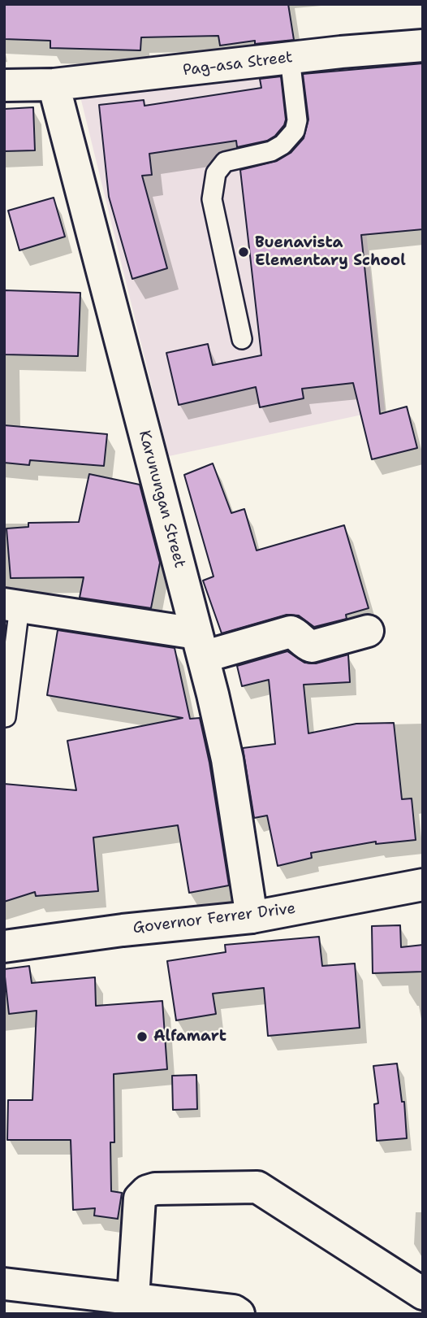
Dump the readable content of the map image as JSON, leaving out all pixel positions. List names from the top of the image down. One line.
{"streets":{"street":["Pag-asa Street","Karunungan Street","Governor Ferrer Drive"]},"crossings":[["Pag-asa Street","Karunungan Street"],["Karunungan Street","Governor Ferrer Drive"]],"places":["Buenavista Elementary School","Alfamart"]}
